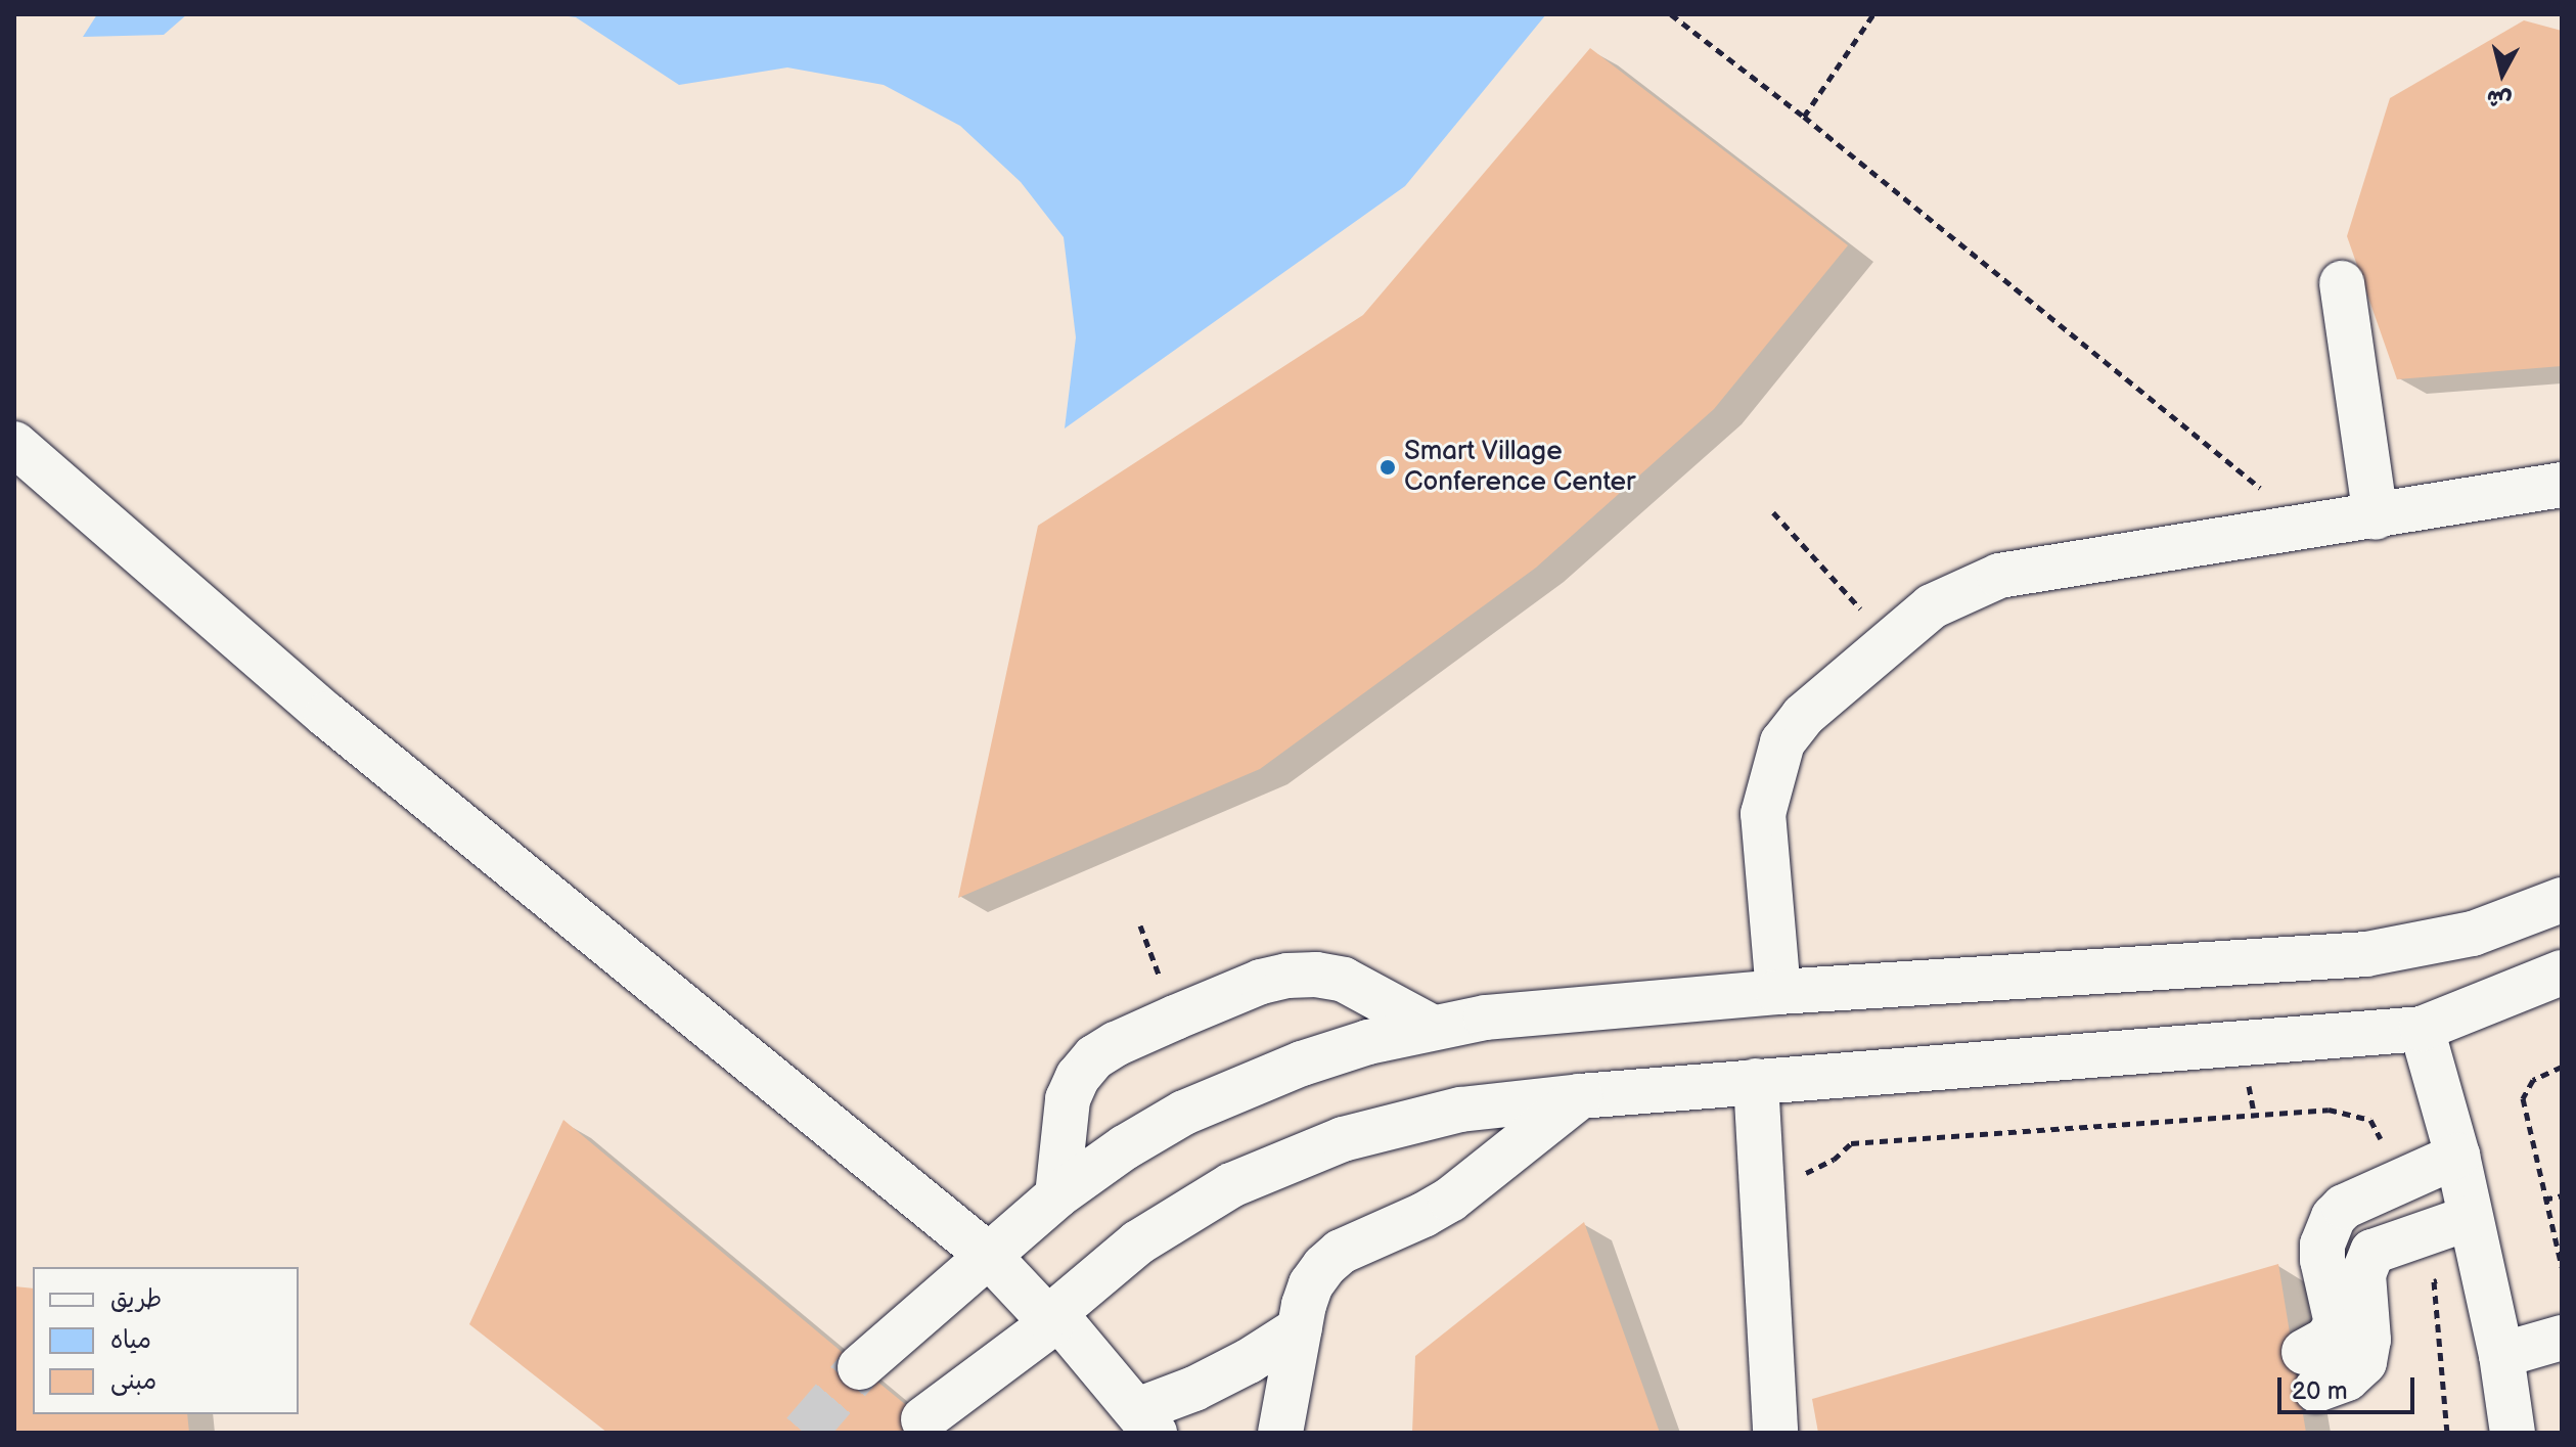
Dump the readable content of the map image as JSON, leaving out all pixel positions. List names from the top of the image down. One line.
{"places":["Smart Village Conference Center"],"legend":["طريق","مياه","مبنى"],"scale_bar":"20 m","north":"bottom"}
